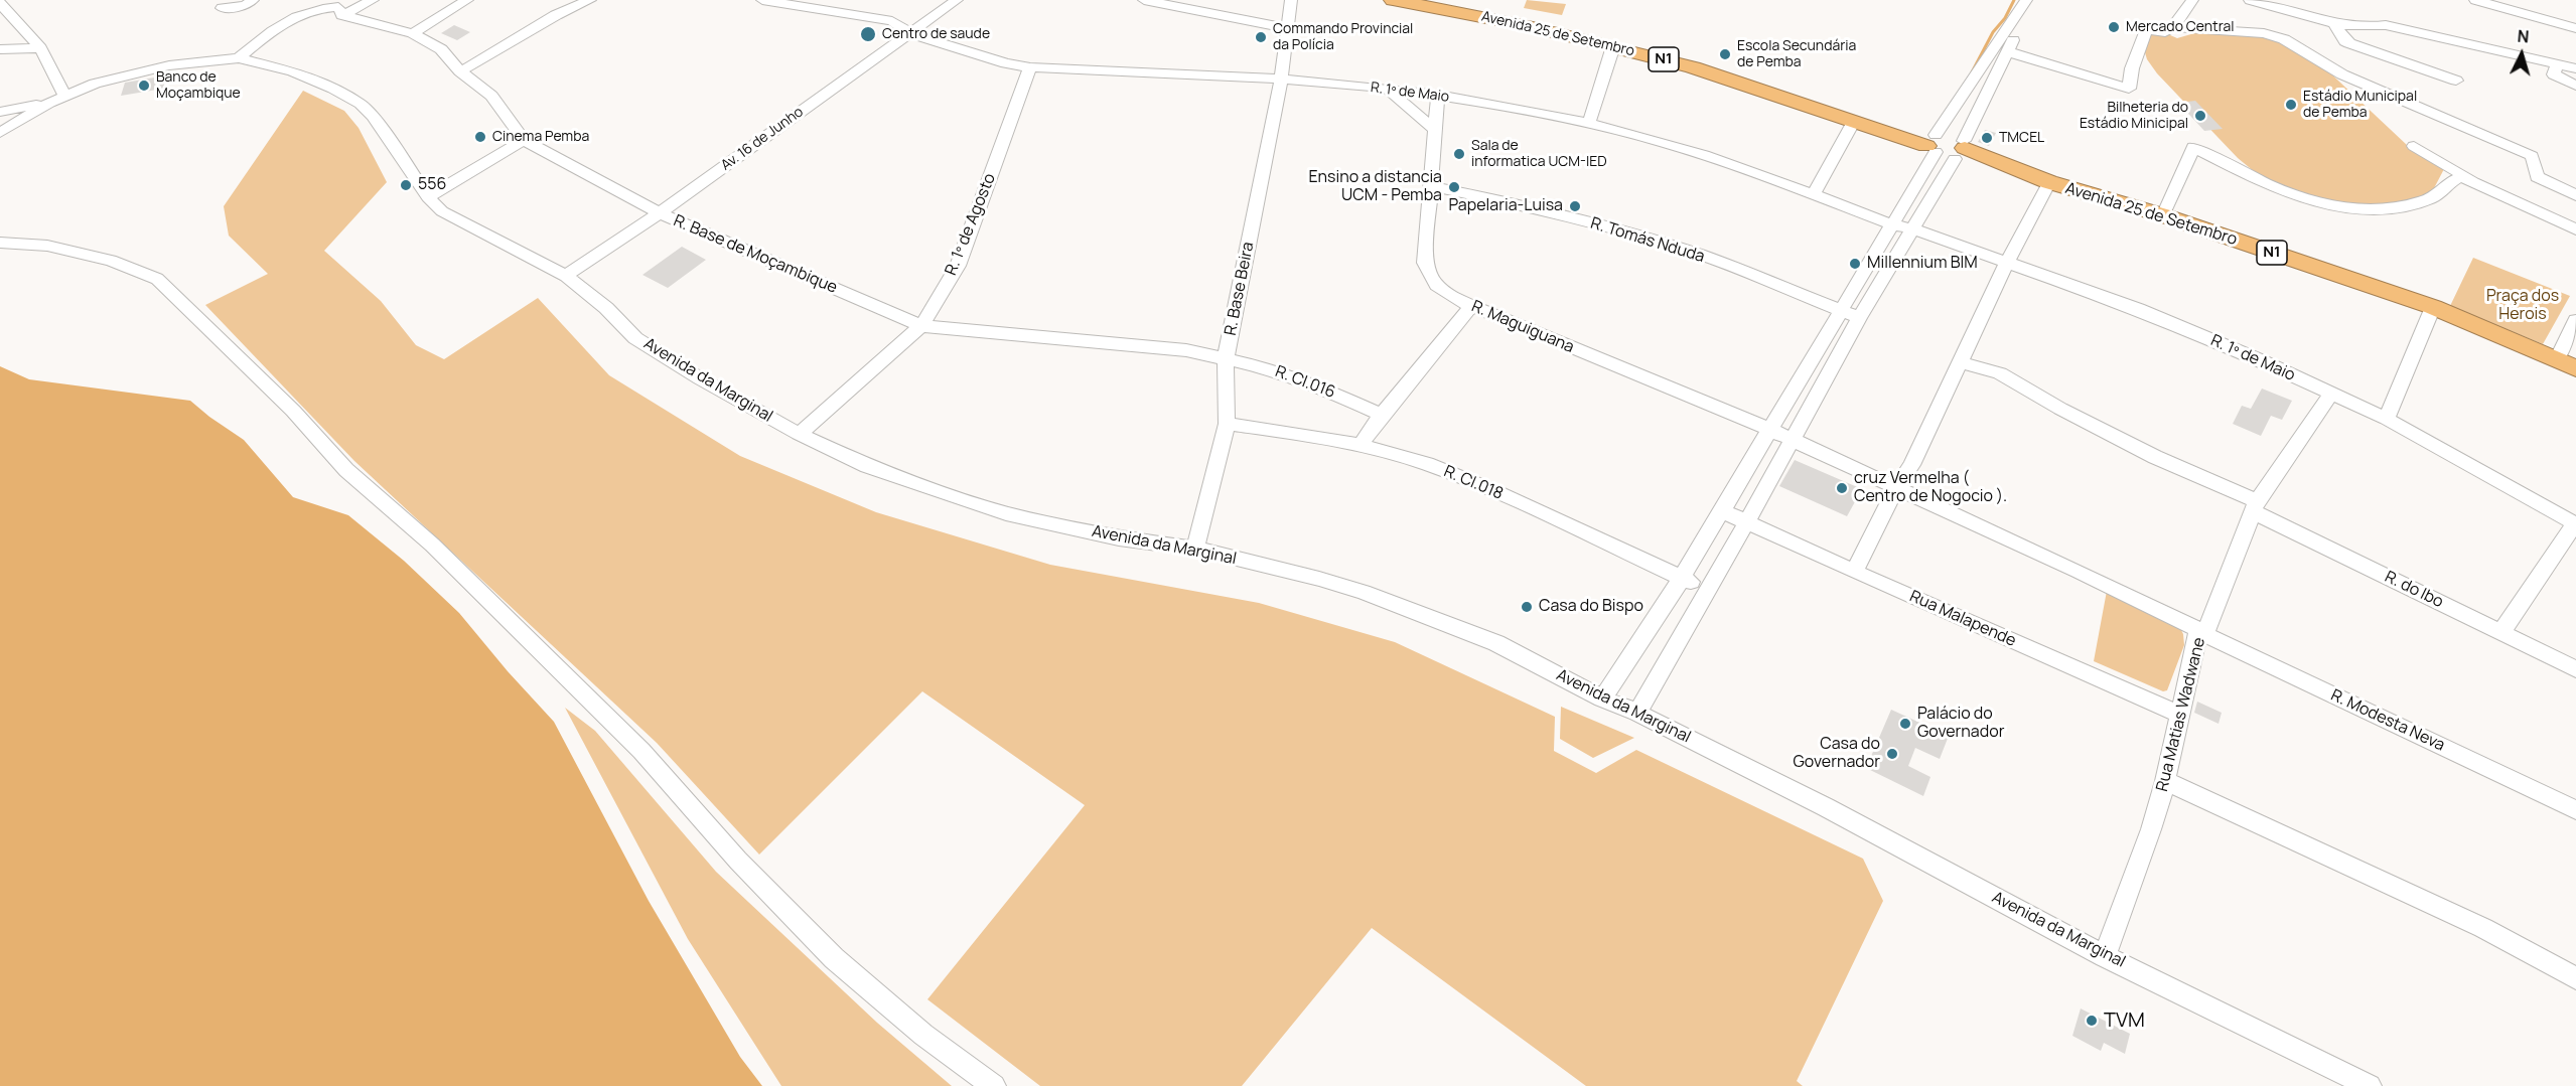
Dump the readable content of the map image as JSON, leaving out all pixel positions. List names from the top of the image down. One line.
{"streets":{"highway":["Avenida 25 de Setembro","N1"],"street":["R. 1º de Maio","Av. 16 de Junho","R. 1º de Agosto","R. Tomás Nduda","R. Base de Moçambique","R. Base Beira","R. Maguiguana","Avenida da Marginal","R. CI.016","R. CI.018","R. do Ibo","Rua Malapende","Rua Matias Wadwane","R. Modesta Neva"]},"crossings":[["R. 1º de Maio","Av. 16 de Junho"],["R. 1º de Maio","R. 1º de Agosto"],["R. 1º de Maio","R. Base Beira"],["R. 1º de Maio","R. Maguiguana"],["R. 1º de Maio","Rua Matias Wadwane"],["Av. 16 de Junho","R. Base de Moçambique"],["Av. 16 de Junho","Avenida da Marginal"],["R. 1º de Agosto","R. Base de Moçambique"],["R. 1º de Agosto","Avenida da Marginal"],["R. Tomás Nduda","R. Maguiguana"],["R. Base de Moçambique","R. Base Beira"],["R. Base de Moçambique","R. CI.016"],["R. Base Beira","Avenida da Marginal"],["R. Base Beira","R. CI.016"],["R. Base Beira","R. CI.018"],["R. Maguiguana","R. Modesta Neva"],["Avenida da Marginal","Rua Matias Wadwane"],["R. do Ibo","Rua Matias Wadwane"],["Rua Malapende","Rua Matias Wadwane"],["Rua Matias Wadwane","R. Modesta Neva"]],"parks":["Praça dos Herois"],"places":["Mercado Central","Centro de saude","Commando Provincial da Polícia","Escola Secundária de Pemba","Banco de Moçambique","Estádio Municipal de Pemba","Bilheteria do Estádio Minicipal","Cinema Pemba","TMCEL","Sala de informatica UCM-IED","556","Ensino a distancia UCM - Pemba","Papelaria-Luisa","Millennium BIM","cruz Vermelha ( Centro de Nogocio ).","Casa do Bispo","Palácio do Governador","Casa do Governador","TVM"],"north":"top"}
